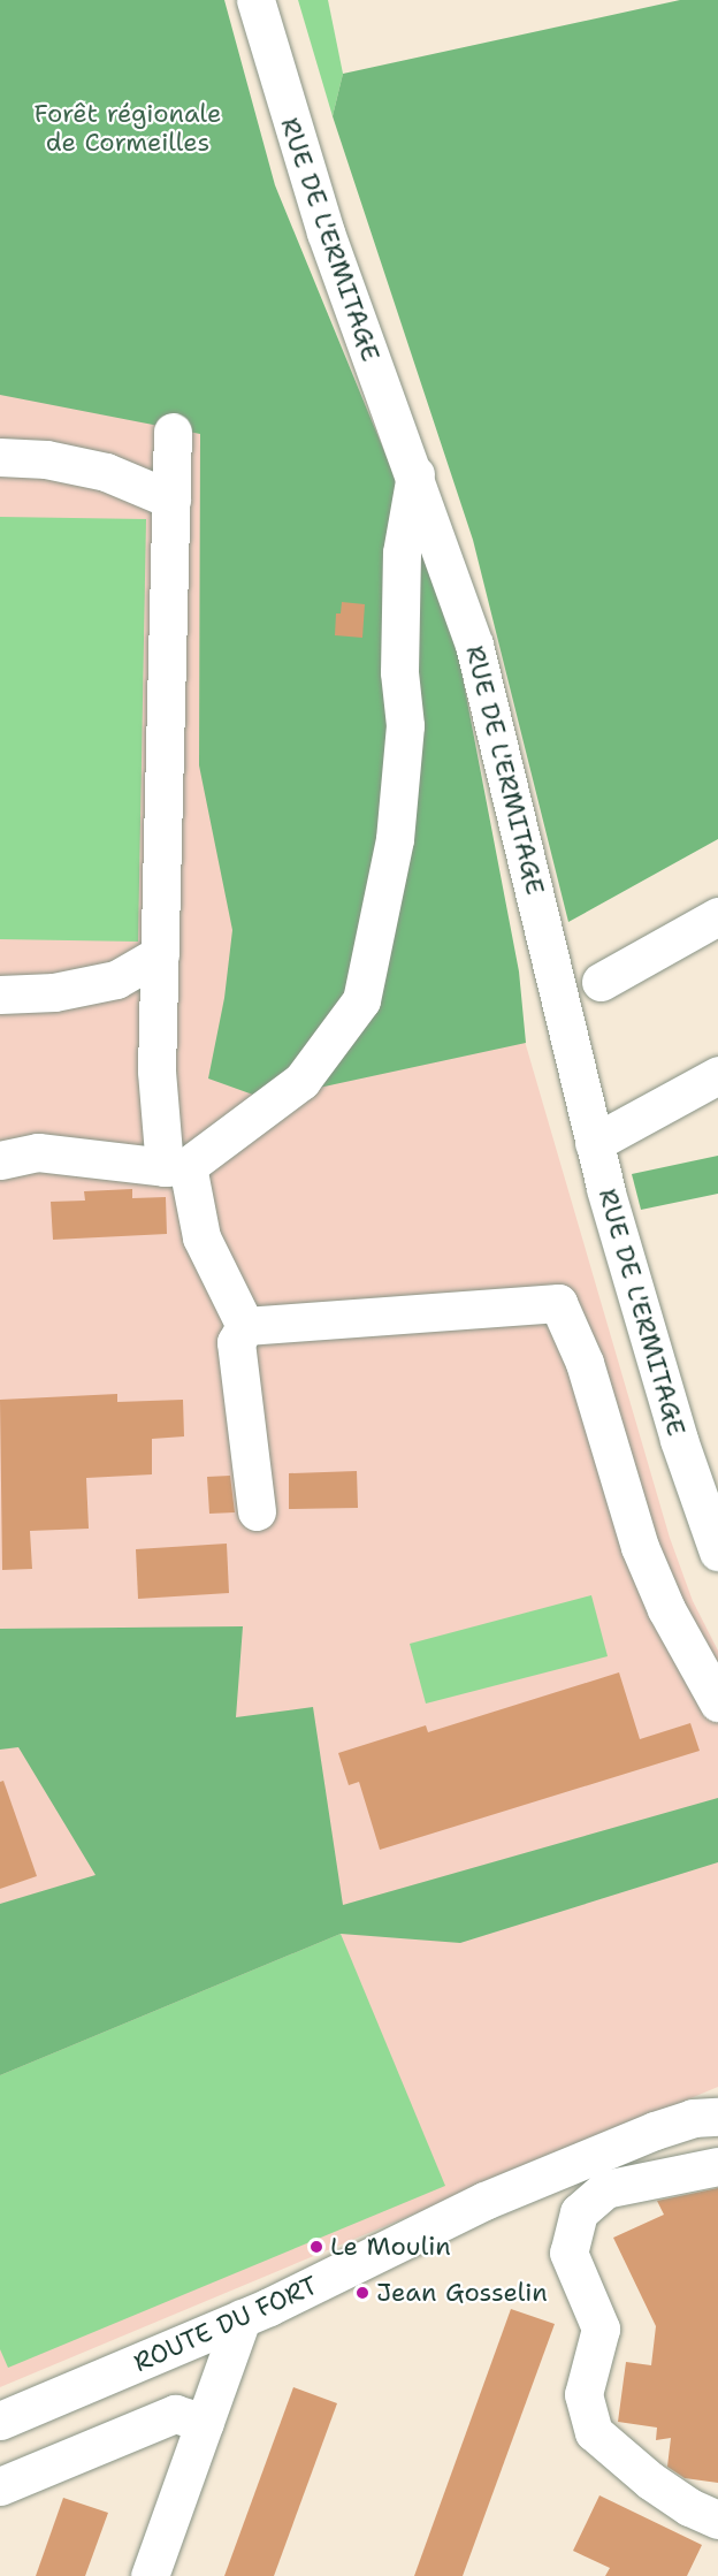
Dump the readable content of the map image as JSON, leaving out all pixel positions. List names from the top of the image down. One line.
{"streets":{"street":["RUE DE L'ERMITAGE","ROUTE DU FORT"]},"parks":["Forêt régionale de Cormeilles"],"places":["Le Moulin","Jean Gosselin"]}
